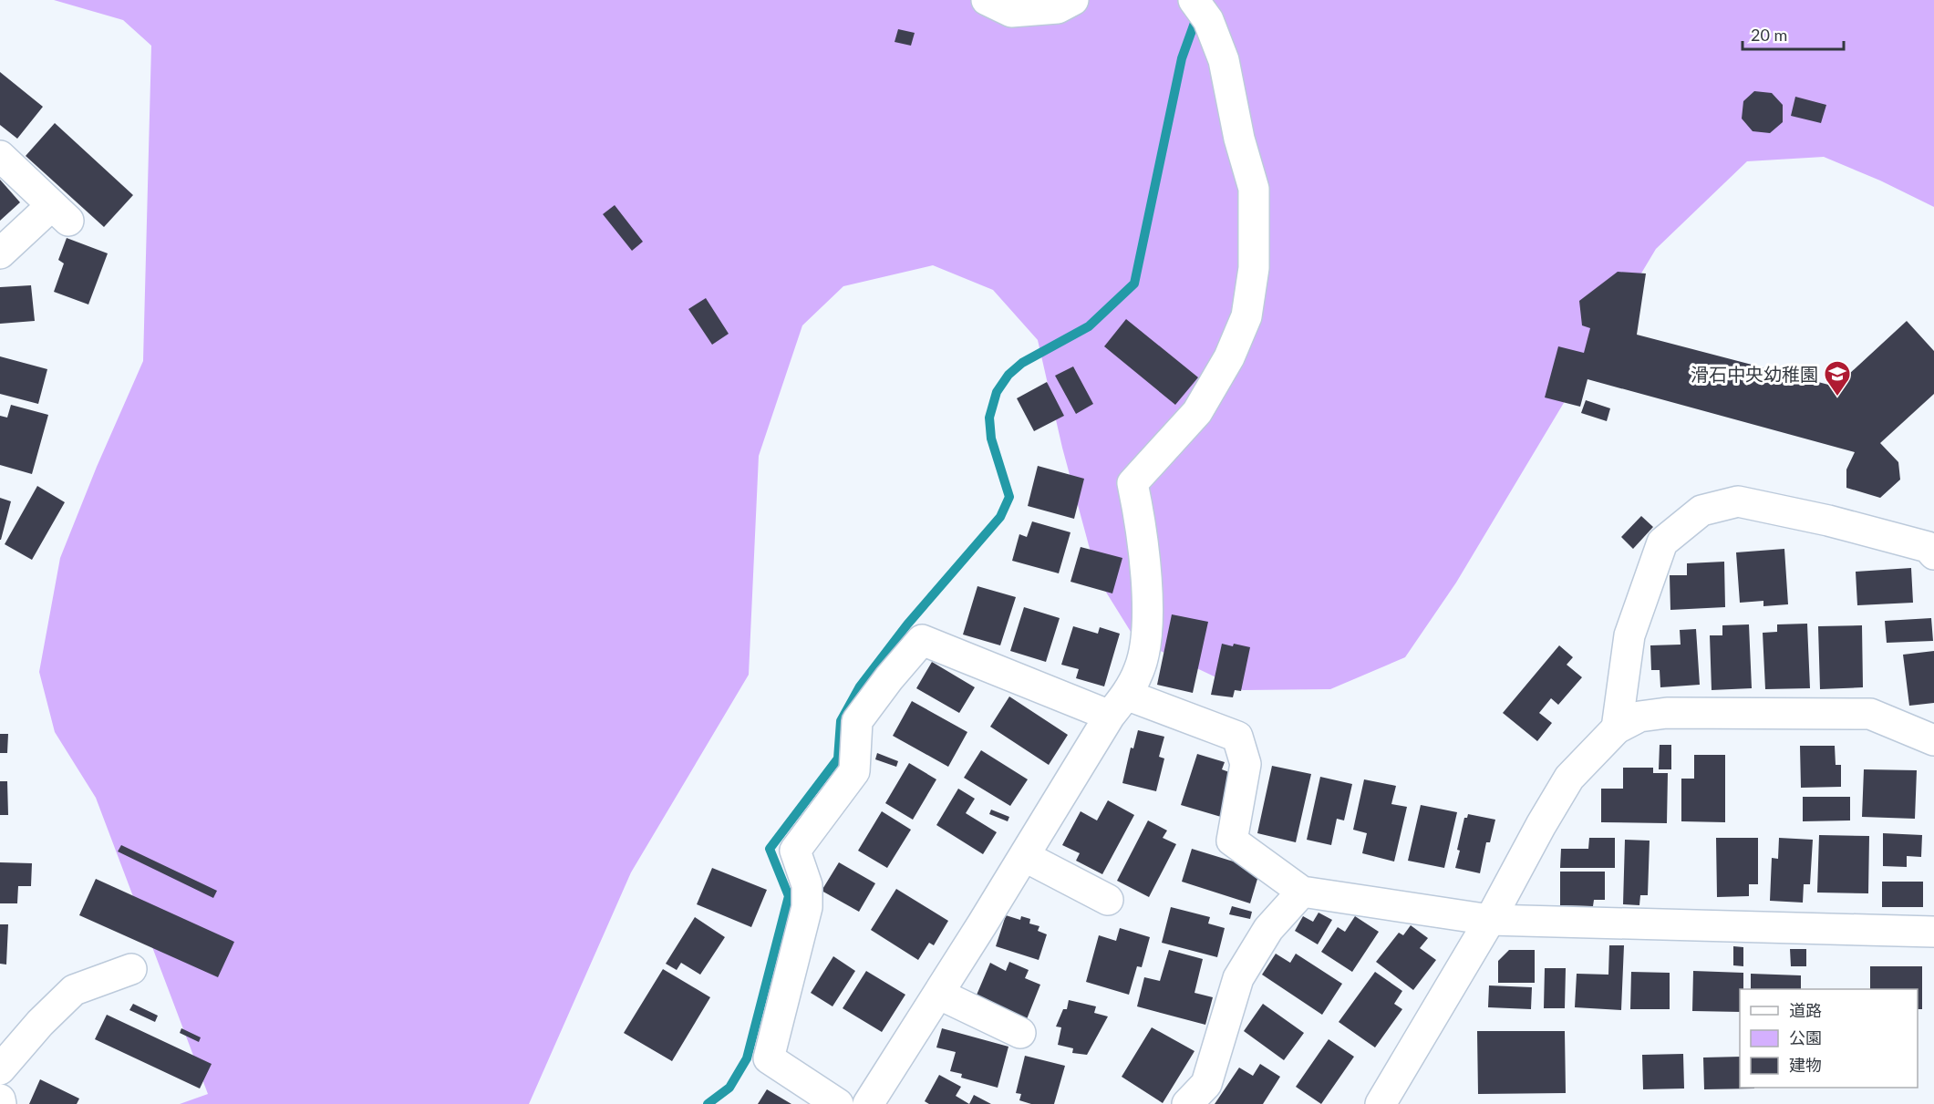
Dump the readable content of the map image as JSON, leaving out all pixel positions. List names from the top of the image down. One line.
{"places":{"school or university":["滑石中央幼稚園"]},"legend":["道路","公園","建物"],"scale_bar":"20 m"}
